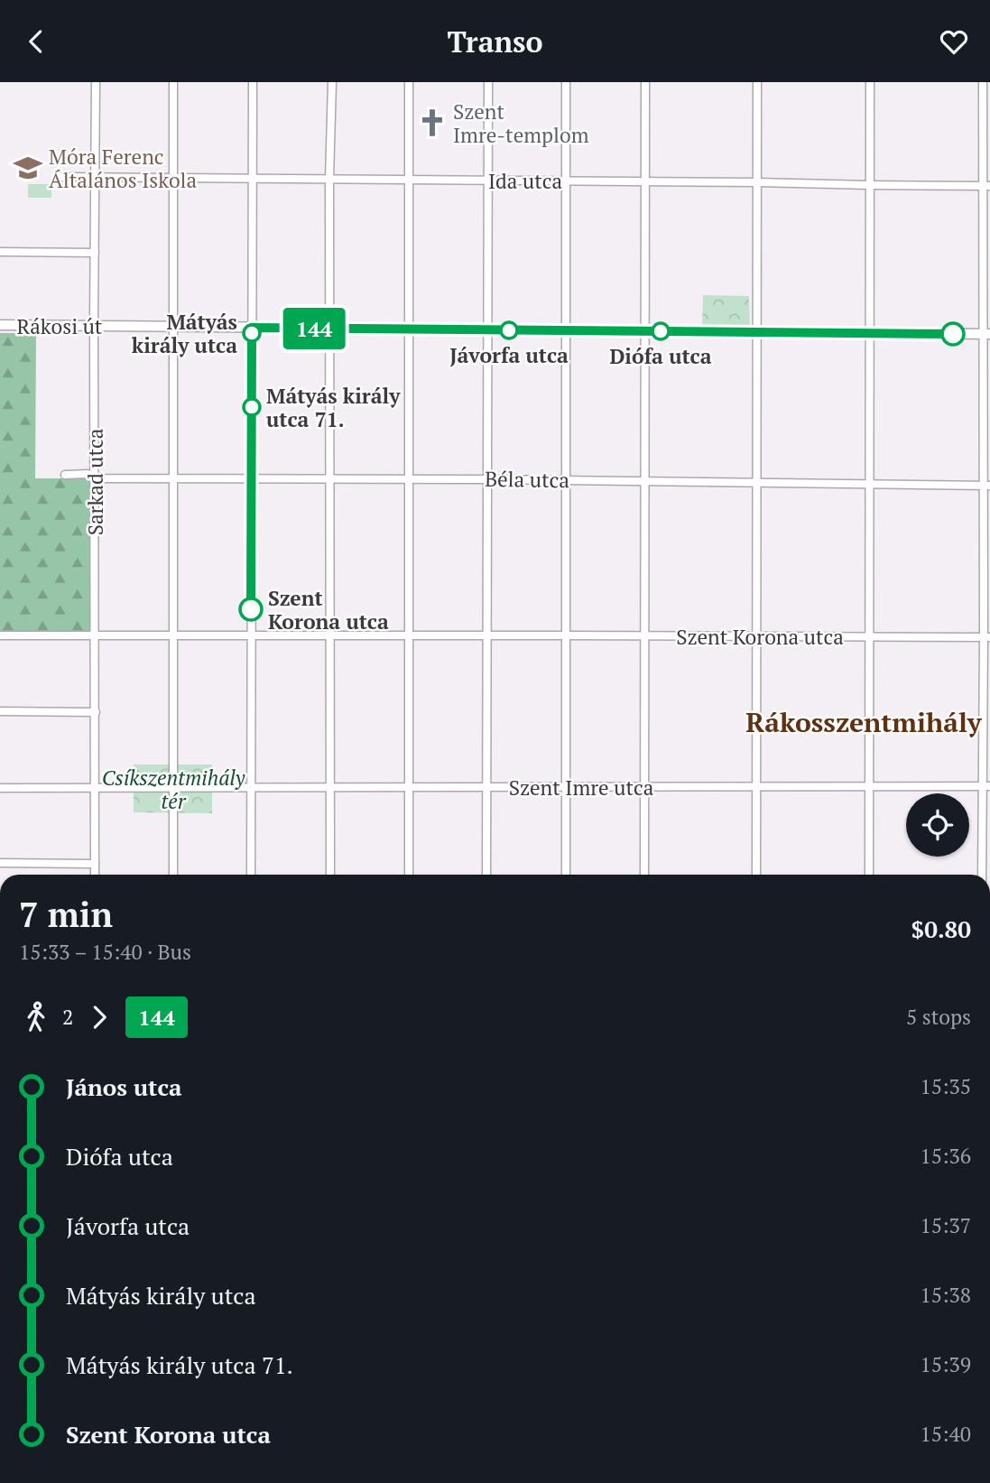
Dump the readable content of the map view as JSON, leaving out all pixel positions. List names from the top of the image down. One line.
{"streets":{"main road":["Rákosi út"],"street":["Ida utca","Béla utca","Sarkad utca","Szent Korona utca","Szent Imre utca"]},"crossings":[["Ida utca","Sarkad utca"],["Rákosi út","Sarkad utca"],["Béla utca","Sarkad utca"],["Sarkad utca","Szent Korona utca"]],"districts":["Rákosszentmihály"],"parks":["Csíkszentmihály tér"],"places":{"church":["Szent Imre-templom"],"school or university":["Móra Ferenc Általános Iskola"],"other":["Jávorfa utca","Diófa utca","Mátyás király utca","Mátyás király utca 71.","Szent Korona utca"]},"lines":["bus line 144"],"page":{"header":"Transo","on_map":"144","heading":["7 min","15:33 – 15:40 · Bus","$0.80"],"legs":["2","144","5 stops"],"list":[{"name":"János utca","value":"15:35"},{"name":"Diófa utca","value":"15:36"},{"name":"Jávorfa utca","value":"15:37"},{"name":"Mátyás király utca","value":"15:38"},{"name":"Mátyás király utca 71.","value":"15:39"},{"name":"Szent Korona utca","value":"15:40"}]}}
